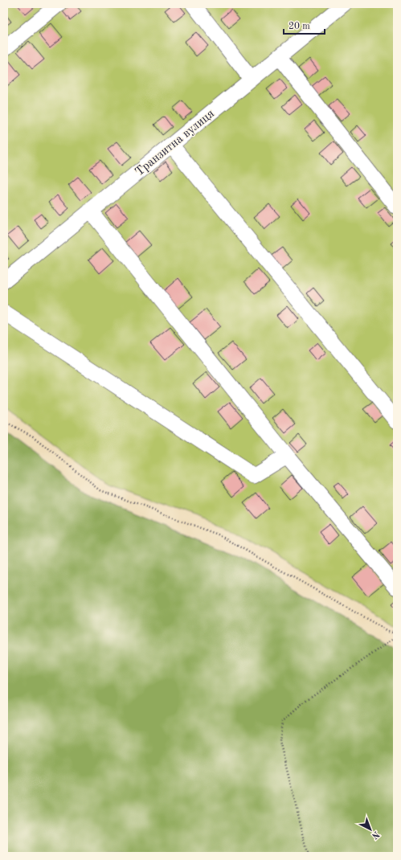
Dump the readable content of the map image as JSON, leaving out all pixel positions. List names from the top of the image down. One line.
{"streets":{"street":["Транзитна вулиця"]},"scale_bar":"20 m","north":"bottom right"}
